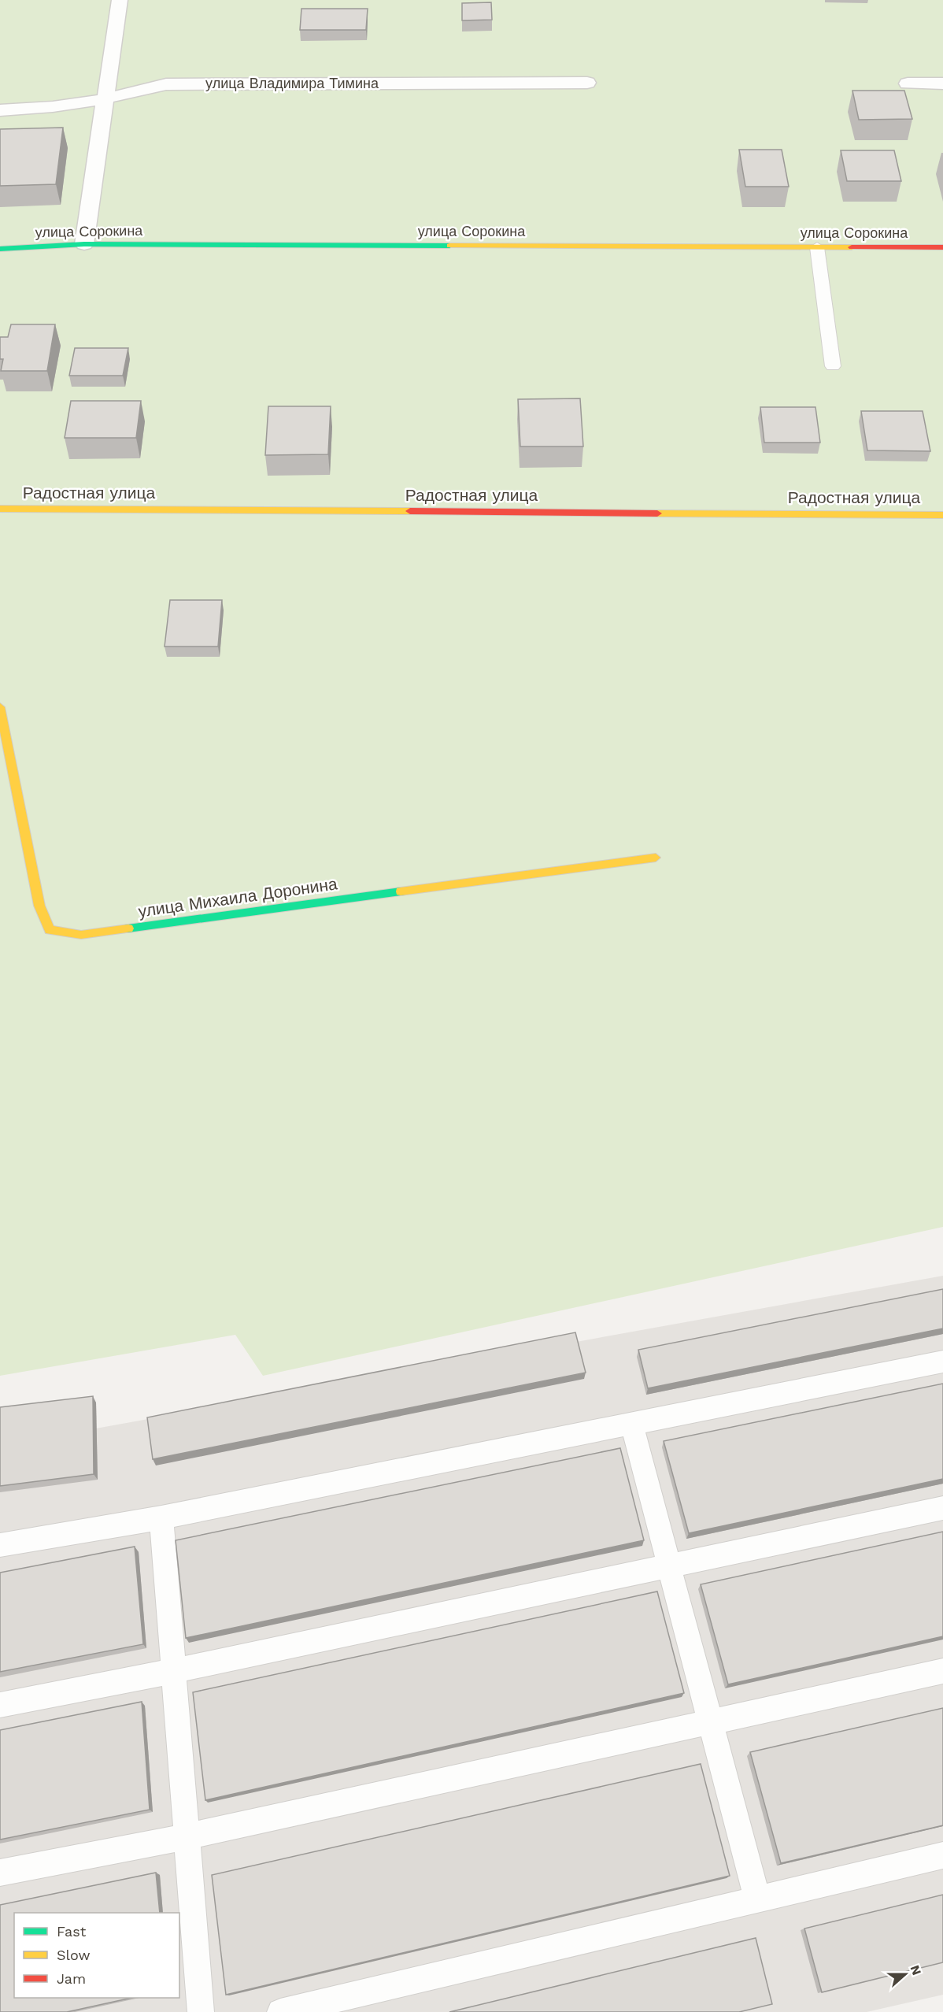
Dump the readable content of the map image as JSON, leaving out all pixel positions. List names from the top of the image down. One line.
{"streets":{"street":["улица Владимира Тимина","улица Сорокина","Радостная улица","улица Михаила Доронина"]},"legend":["Fast","Slow","Jam"],"north":"right"}
